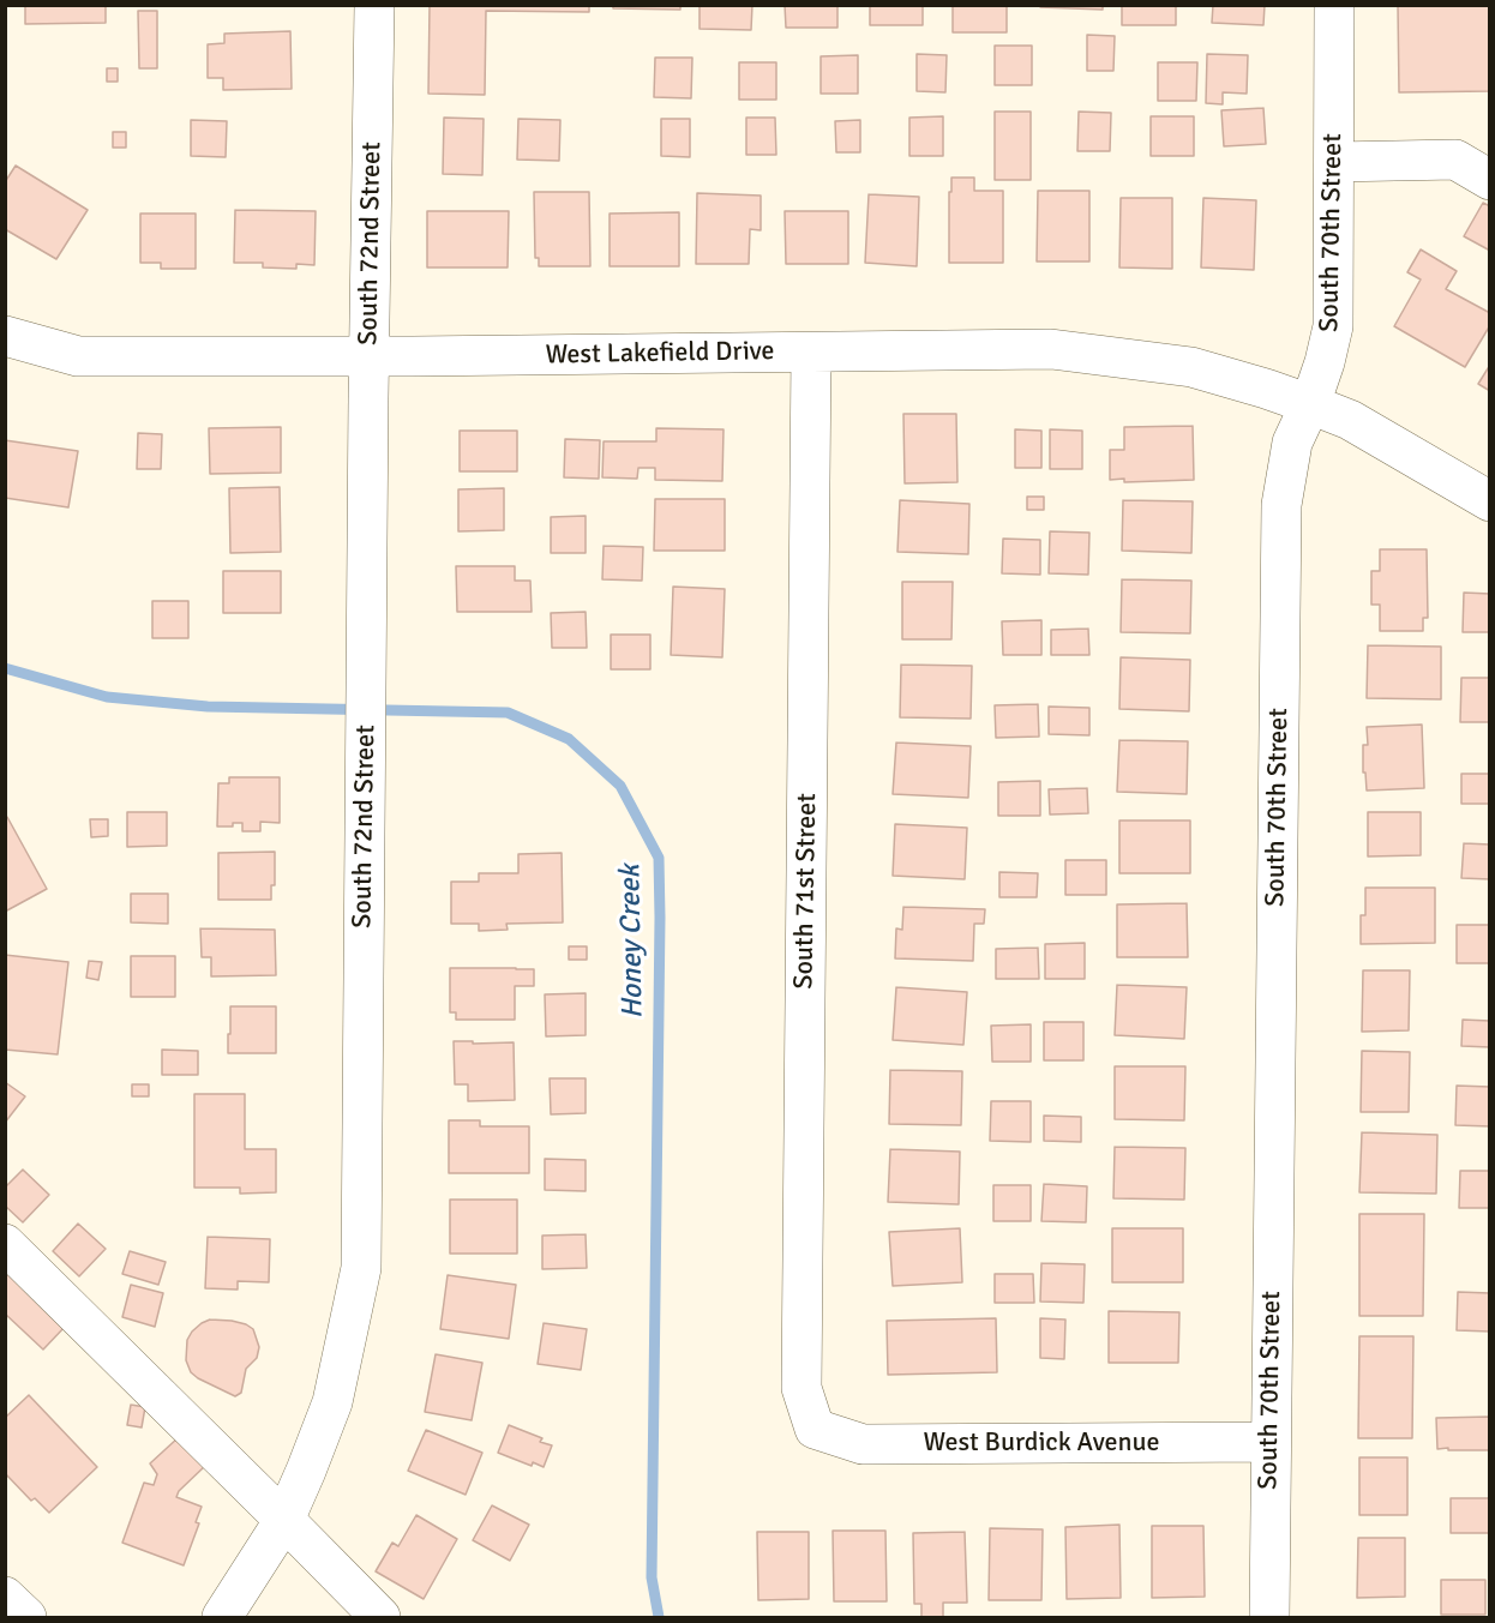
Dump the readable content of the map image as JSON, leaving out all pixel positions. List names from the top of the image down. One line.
{"streets":{"street":["South 70th Street","South 72nd Street","West Lakefield Drive","South 71st Street","West Burdick Avenue"]},"crossings":[["South 70th Street","West Lakefield Drive"],["South 70th Street","West Burdick Avenue"],["South 72nd Street","West Lakefield Drive"],["West Lakefield Drive","South 71st Street"],["South 71st Street","West Burdick Avenue"]],"water":["Honey Creek"]}
